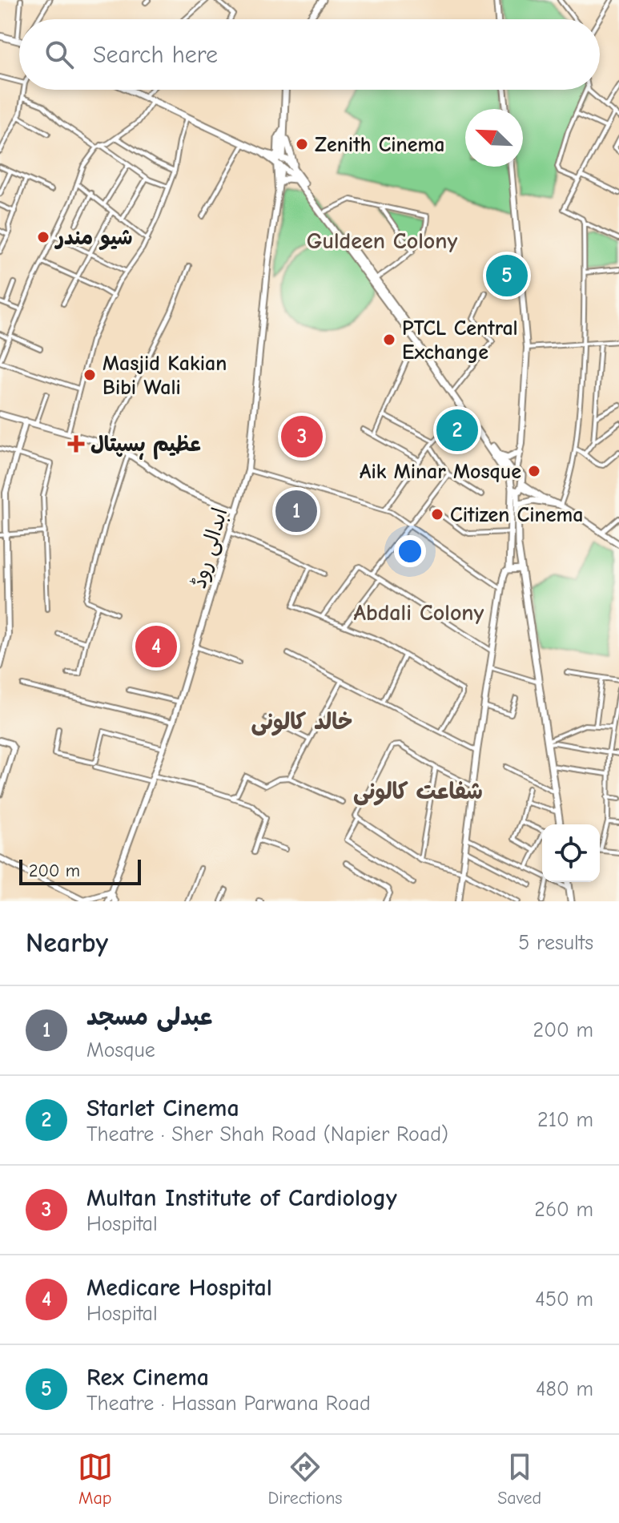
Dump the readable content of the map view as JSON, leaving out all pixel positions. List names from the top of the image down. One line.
{"streets":{"main road":["ابدالی روڈ"]},"districts":["Guldeen Colony","Abdali Colony","خالد کالونی","شفاعت کالونی"],"places":{"other":["Zenith Cinema","شیو مندر","PTCL Central Exchange","Masjid Kakian Bibi Wali","Aik Minar Mosque","Citizen Cinema"],"health":["عظیم ہسپتال"]},"scale_bar":"200 m","north":"top left","page":{"search":"Search here","pins":["5","2","3","1","4"],"scale":"200 m","heading":["Nearby","5 results"],"list":[{"mark":"1","name":"عبدلی مسجد","note":"Mosque","value":"200 m"},{"mark":"2","name":"Starlet Cinema","note":"Theatre · Sher Shah Road (Napier Road)","value":"210 m"},{"mark":"3","name":"Multan Institute of Cardiology","note":"Hospital","value":"260 m"},{"mark":"4","name":"Medicare Hospital","note":"Hospital","value":"450 m"},{"mark":"5","name":"Rex Cinema","note":"Theatre · Hassan Parwana Road","value":"480 m"}],"nav":["Map","Directions","Saved"]}}
